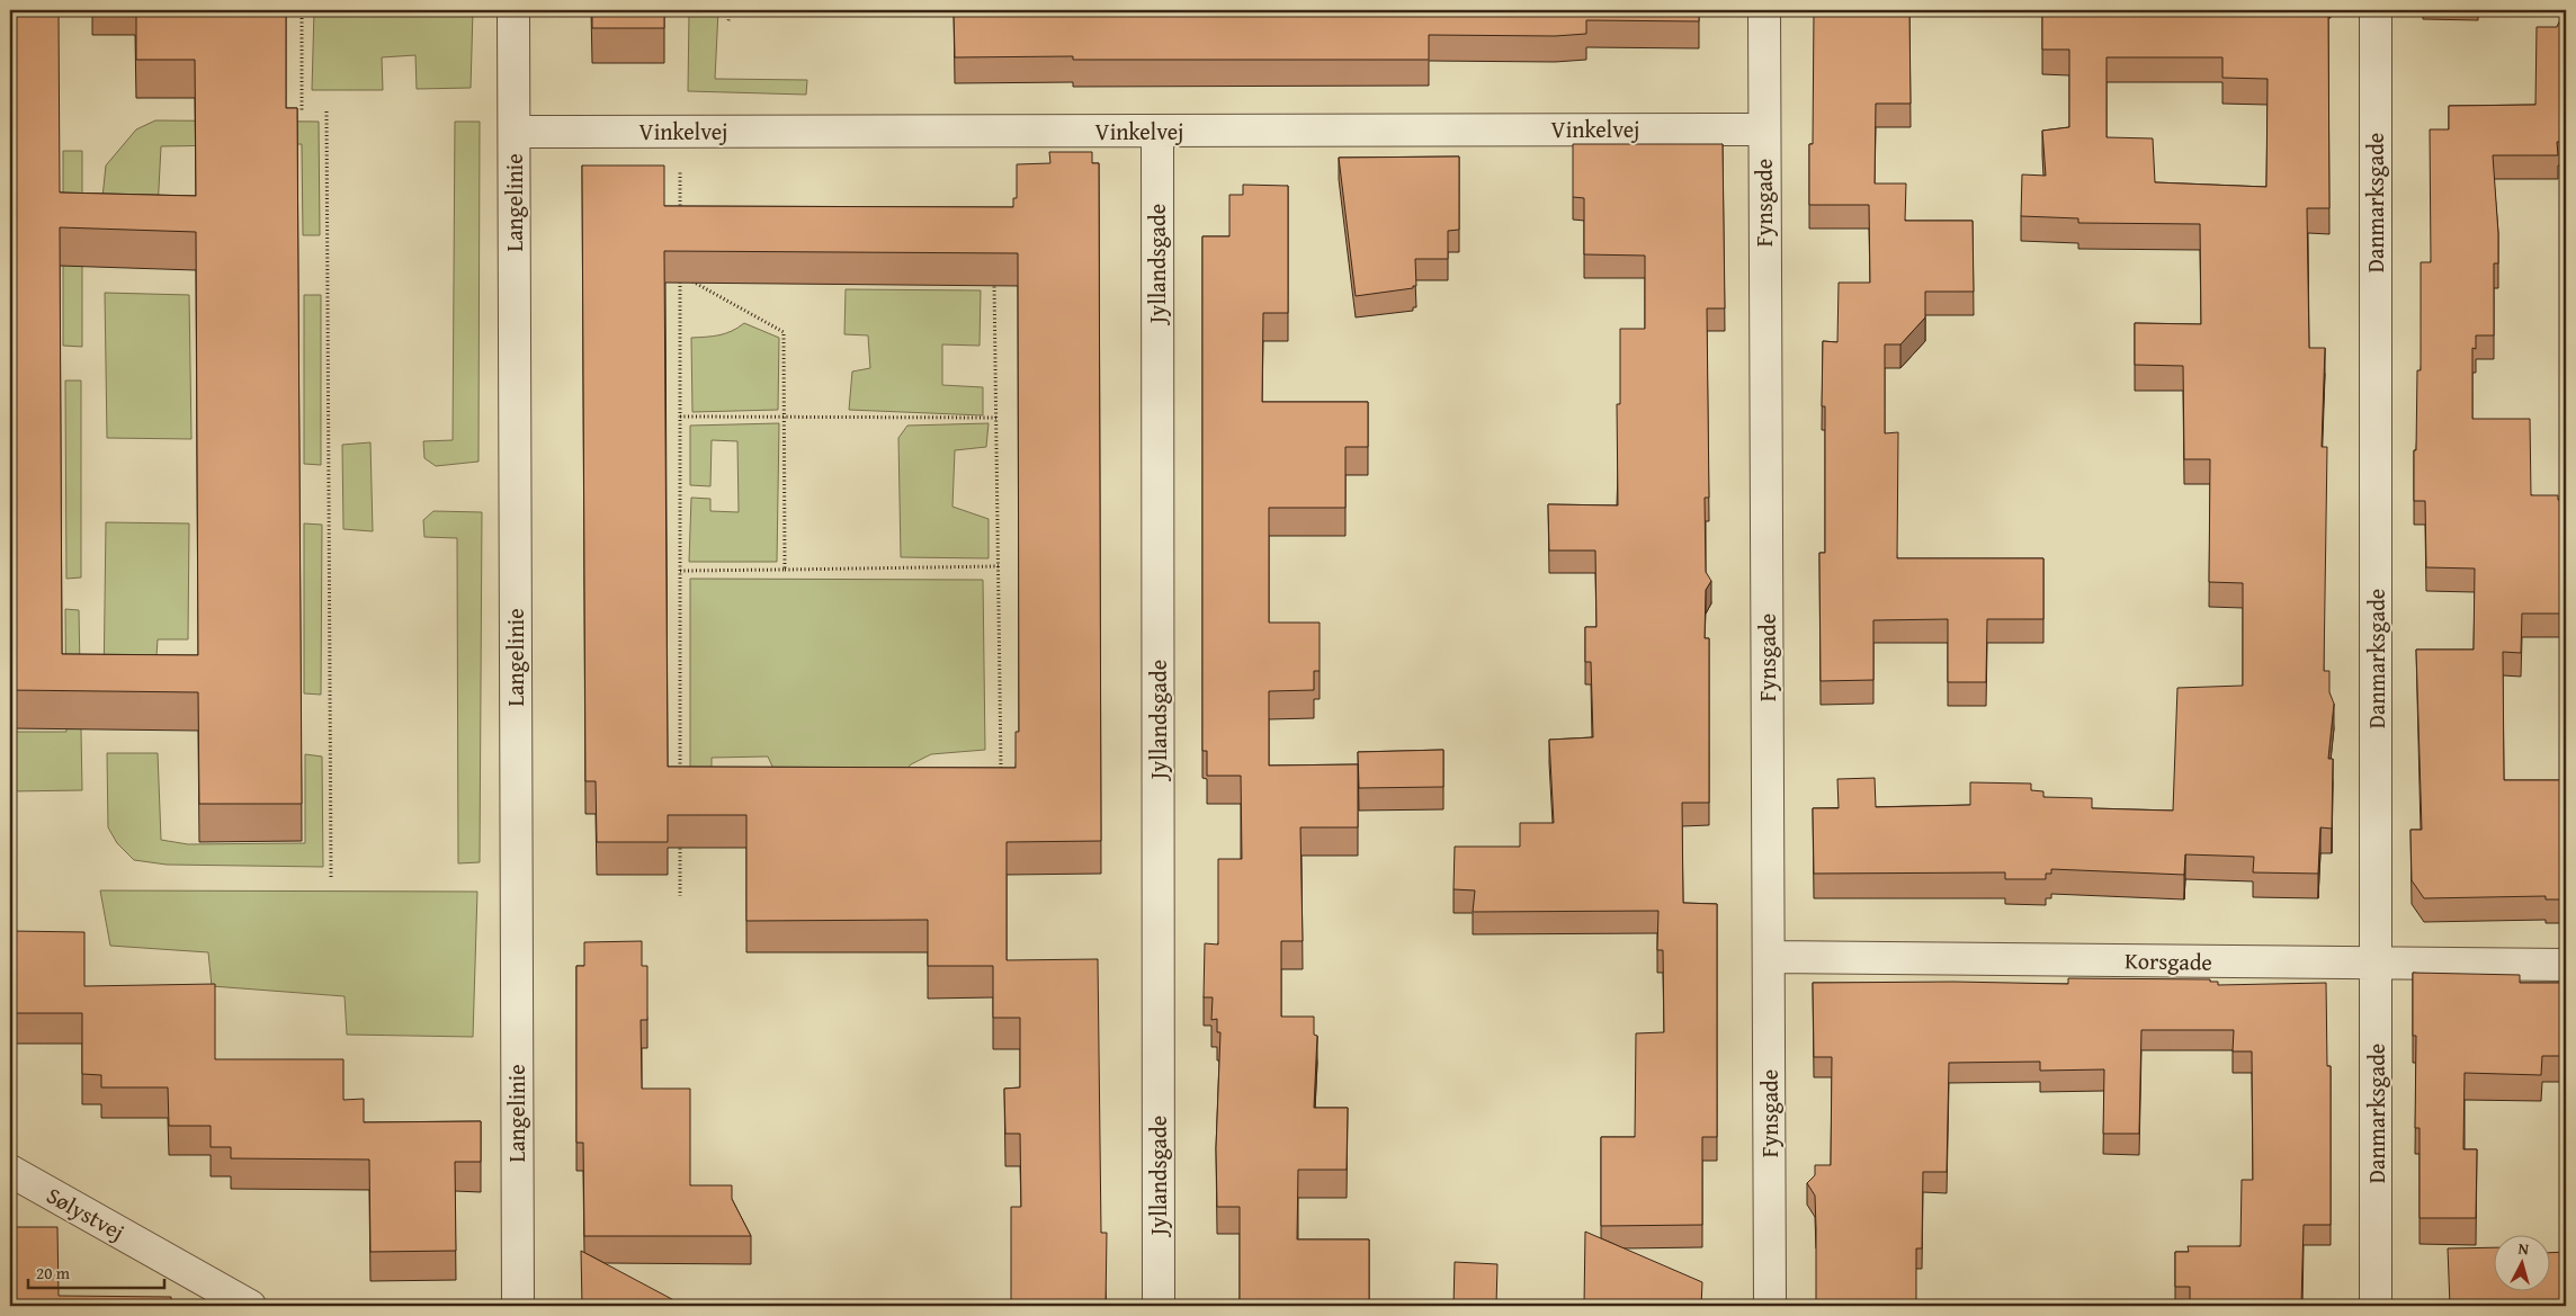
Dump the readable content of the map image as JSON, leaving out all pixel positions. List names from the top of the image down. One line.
{"streets":{"street":["Vinkelvej","Langelinie","Fynsgade","Danmarksgade","Jyllandsgade","Korsgade","Sølystvej"]},"crossings":[["Vinkelvej","Langelinie"],["Vinkelvej","Fynsgade"],["Vinkelvej","Jyllandsgade"],["Fynsgade","Korsgade"],["Danmarksgade","Korsgade"]],"scale_bar":"20 m","north":"top"}
